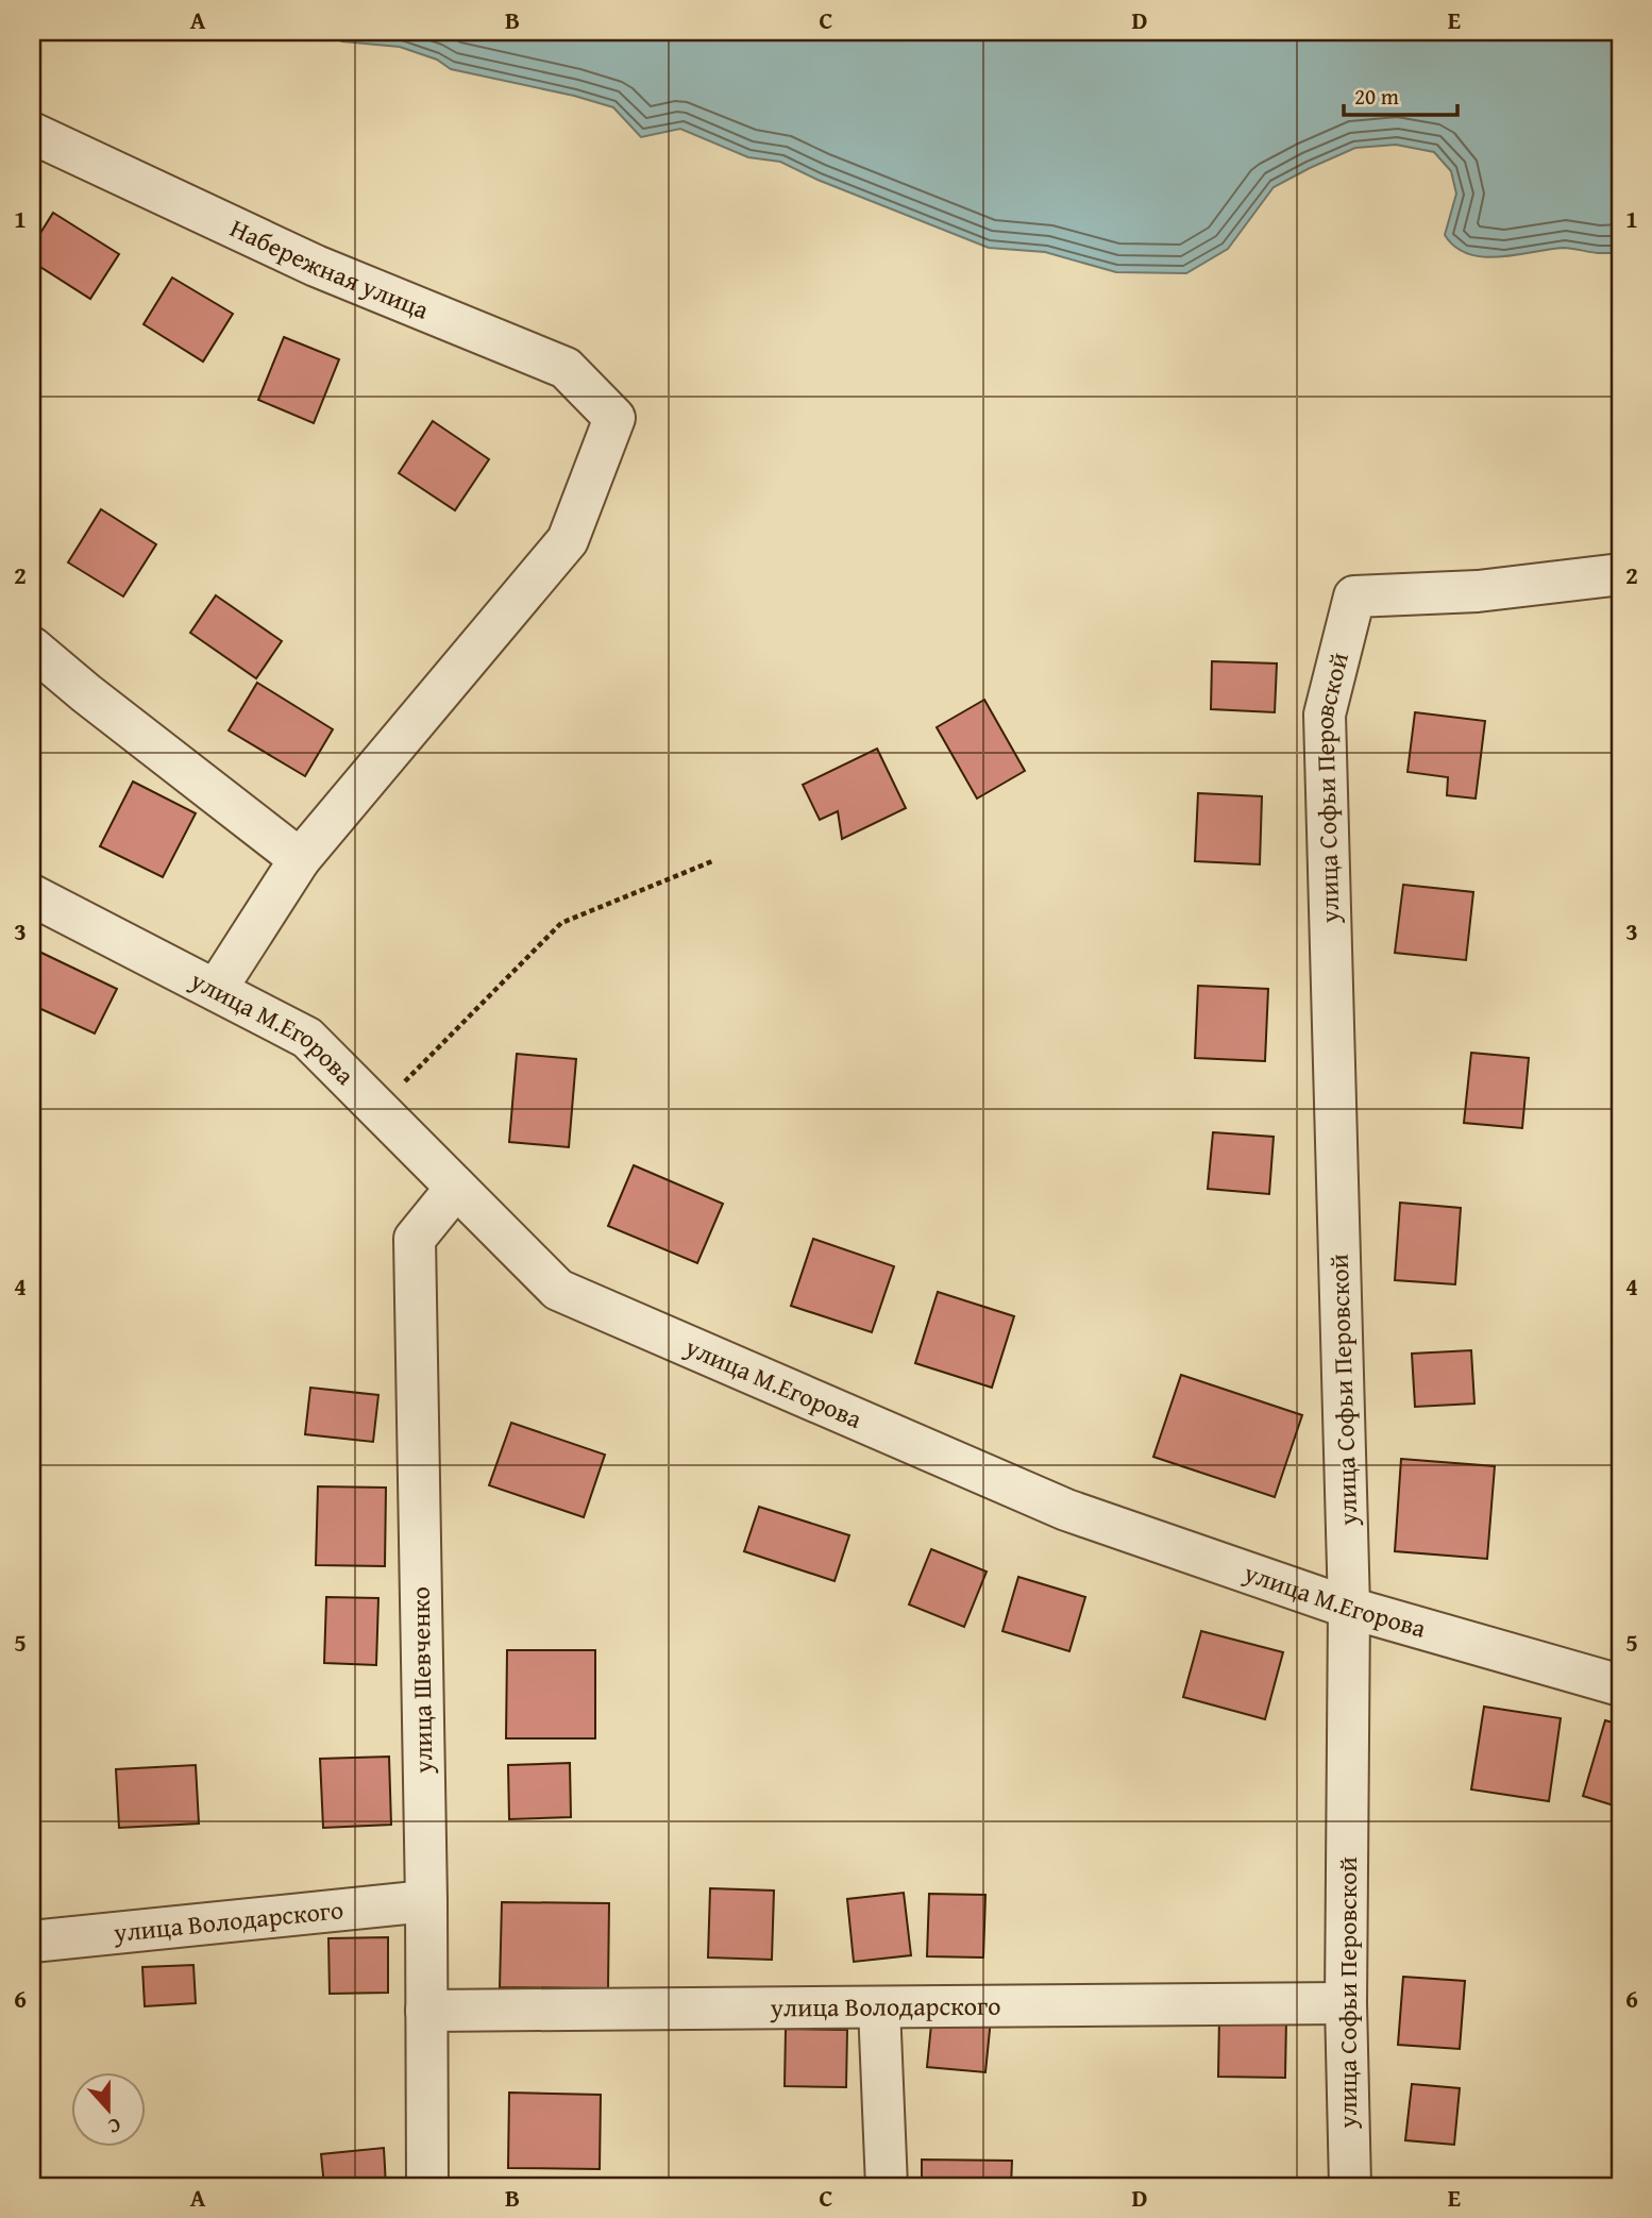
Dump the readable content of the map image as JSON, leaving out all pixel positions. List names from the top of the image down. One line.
{"streets":{"street":["Набережная улица","улица Софьи Перовской","улица М.Егорова","улица Шевченко","улица Володарского"]},"crossings":[["улица Софьи Перовской","улица М.Егорова"],["улица Софьи Перовской","улица Володарского"],["улица М.Егорова","улица Шевченко"],["улица Шевченко","улица Володарского"]],"scale_bar":"20 m","north":"bottom","grid":{"columns":["A","B","C","D","E"],"rows":["1","2","3","4","5","6"]}}
